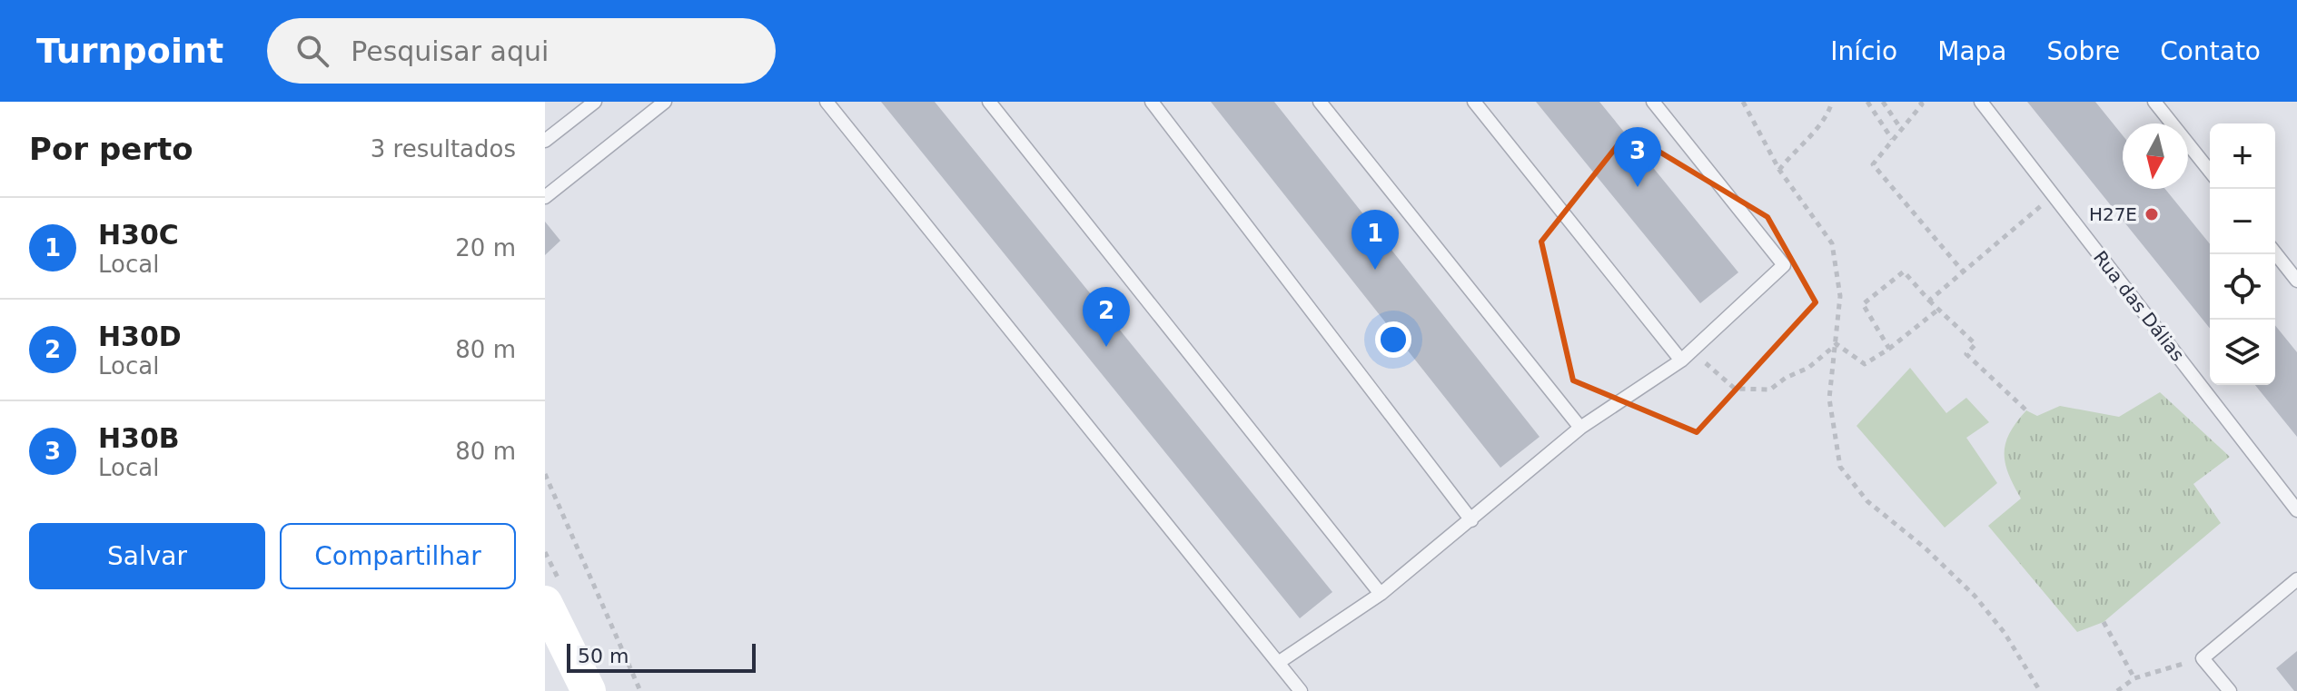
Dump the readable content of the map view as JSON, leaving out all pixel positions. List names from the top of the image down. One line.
{"streets":{"lane":["Rua das Dálias"]},"places":["H27E"],"scale_bar":"50 m","north":"bottom","page":{"header":"Turnpoint","search":"Pesquisar aqui","nav":["Início","Mapa","Sobre","Contato"],"heading":["Por perto","3 resultados"],"map_buttons":["+","−"],"pins":["3","1","2"],"list":[{"mark":"1","name":"H30C","note":"Local","value":"20 m"},{"mark":"2","name":"H30D","note":"Local","value":"80 m"},{"mark":"3","name":"H30B","note":"Local","value":"80 m"}],"buttons":["Salvar","Compartilhar"],"scale":"50 m"}}
